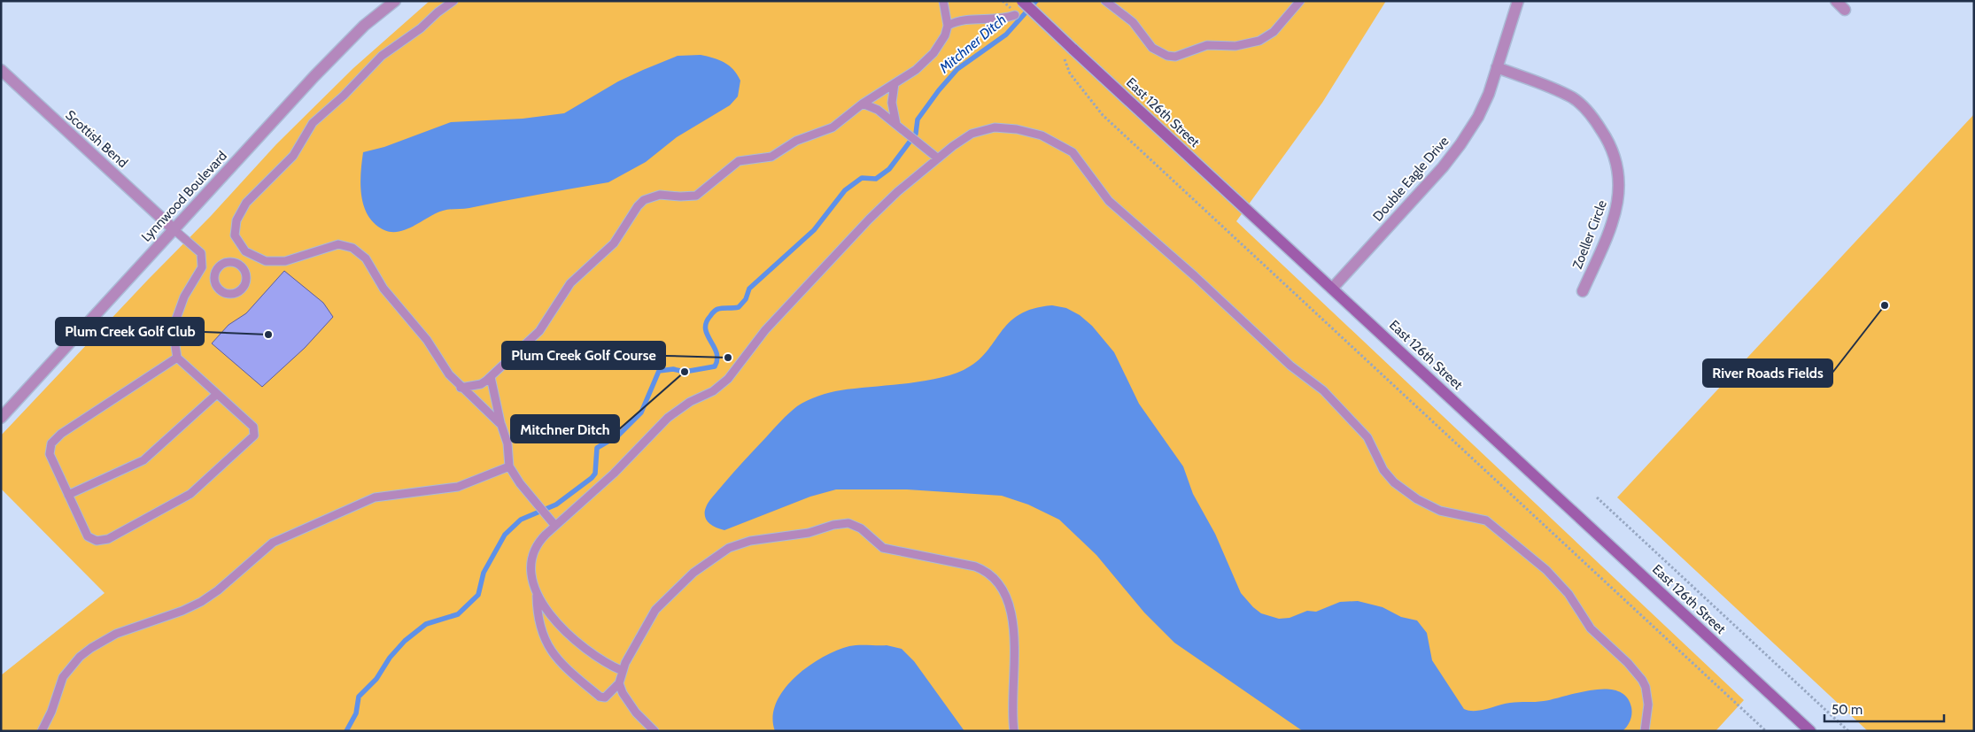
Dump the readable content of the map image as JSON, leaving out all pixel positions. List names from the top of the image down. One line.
{"streets":{"street":["East 126th Street","Scottish Bend","Double Eagle Drive","Lynnwood Boulevard","Zoeller Circle"]},"crossings":[["East 126th Street","Double Eagle Drive"],["Scottish Bend","Lynnwood Boulevard"],["Double Eagle Drive","Zoeller Circle"]],"water":["Mitchner Ditch"],"places":["River Roads Fields","Plum Creek Golf Club","Plum Creek Golf Course","Mitchner Ditch"],"scale_bar":"50 m"}
